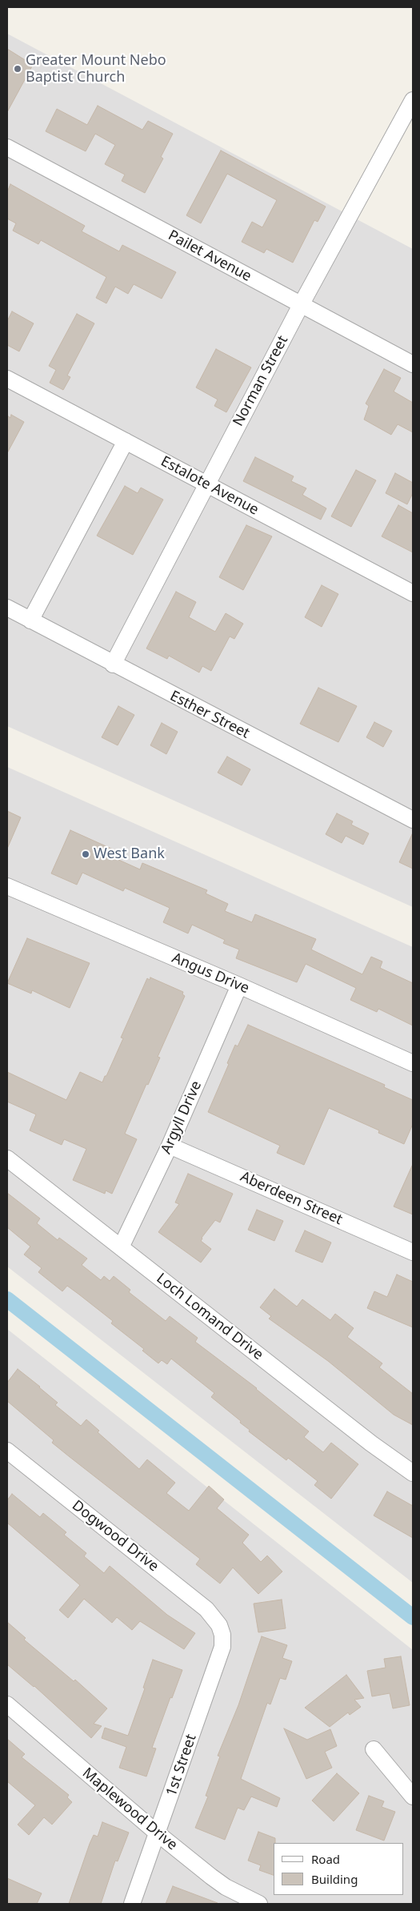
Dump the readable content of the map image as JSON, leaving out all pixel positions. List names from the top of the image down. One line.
{"streets":{"street":["Pailet Avenue","Norman Street","Estalote Avenue","Esther Street","Angus Drive","Argyll Drive","Aberdeen Street","Loch Lomand Drive","Dogwood Drive","1st Street","Maplewood Drive"]},"crossings":[["Pailet Avenue","Norman Street"],["Norman Street","Estalote Avenue"],["Norman Street","Esther Street"],["Angus Drive","Argyll Drive"],["Argyll Drive","Aberdeen Street"],["Argyll Drive","Loch Lomand Drive"],["Dogwood Drive","1st Street"],["1st Street","Maplewood Drive"]],"places":["Greater Mount Nebo Baptist Church","West Bank"],"legend":["Road","Building"]}
